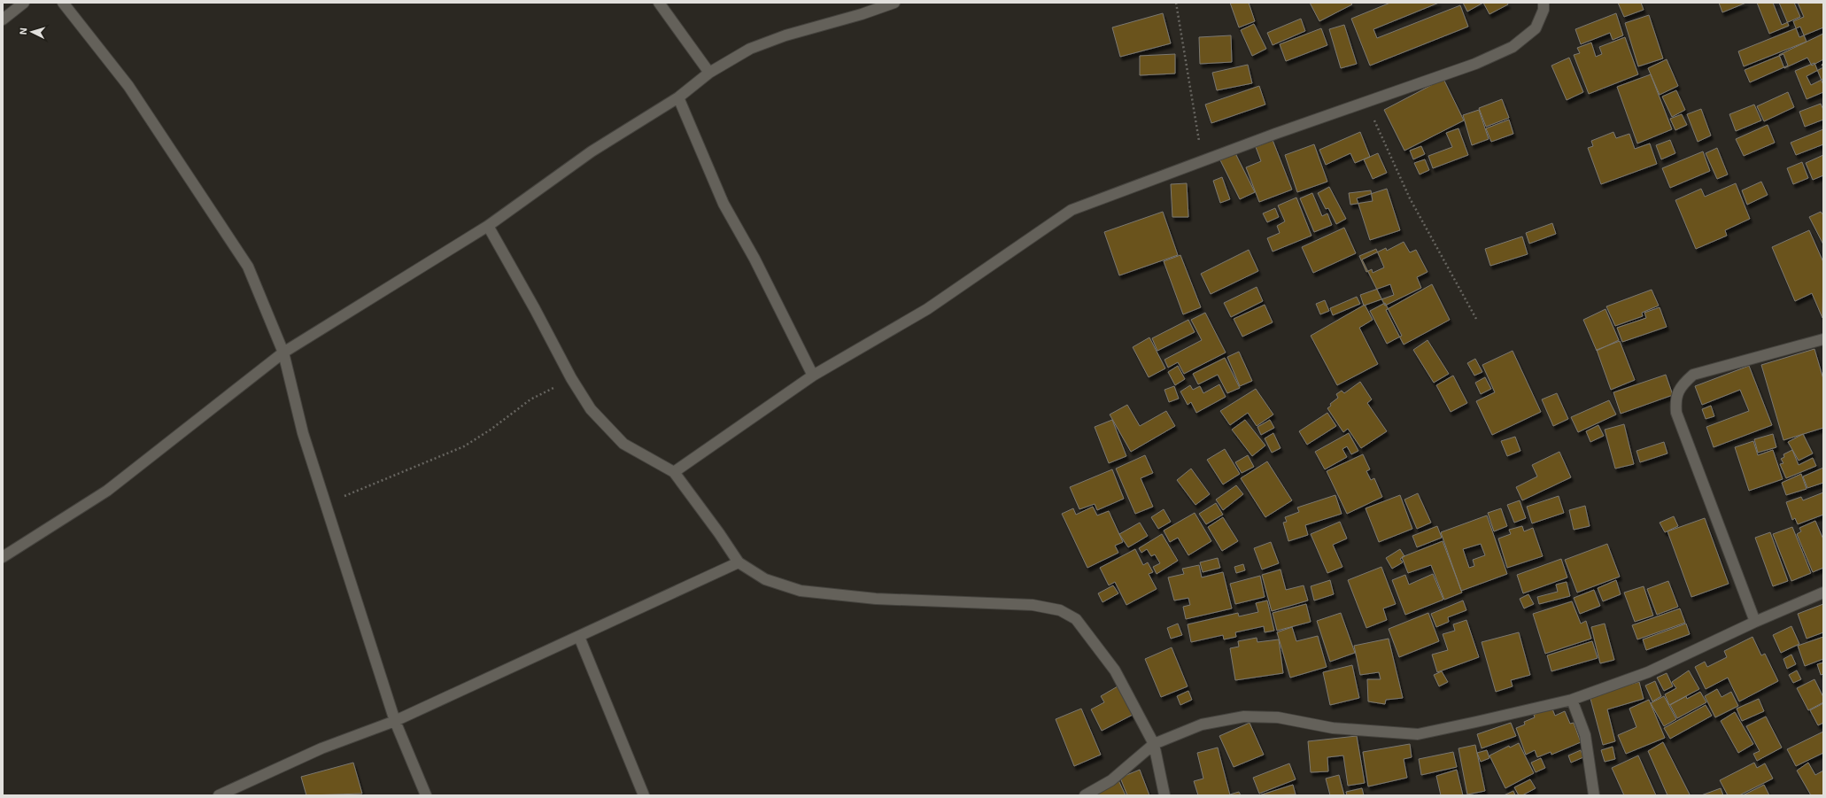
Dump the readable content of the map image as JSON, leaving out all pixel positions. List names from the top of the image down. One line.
{"north":"left"}
